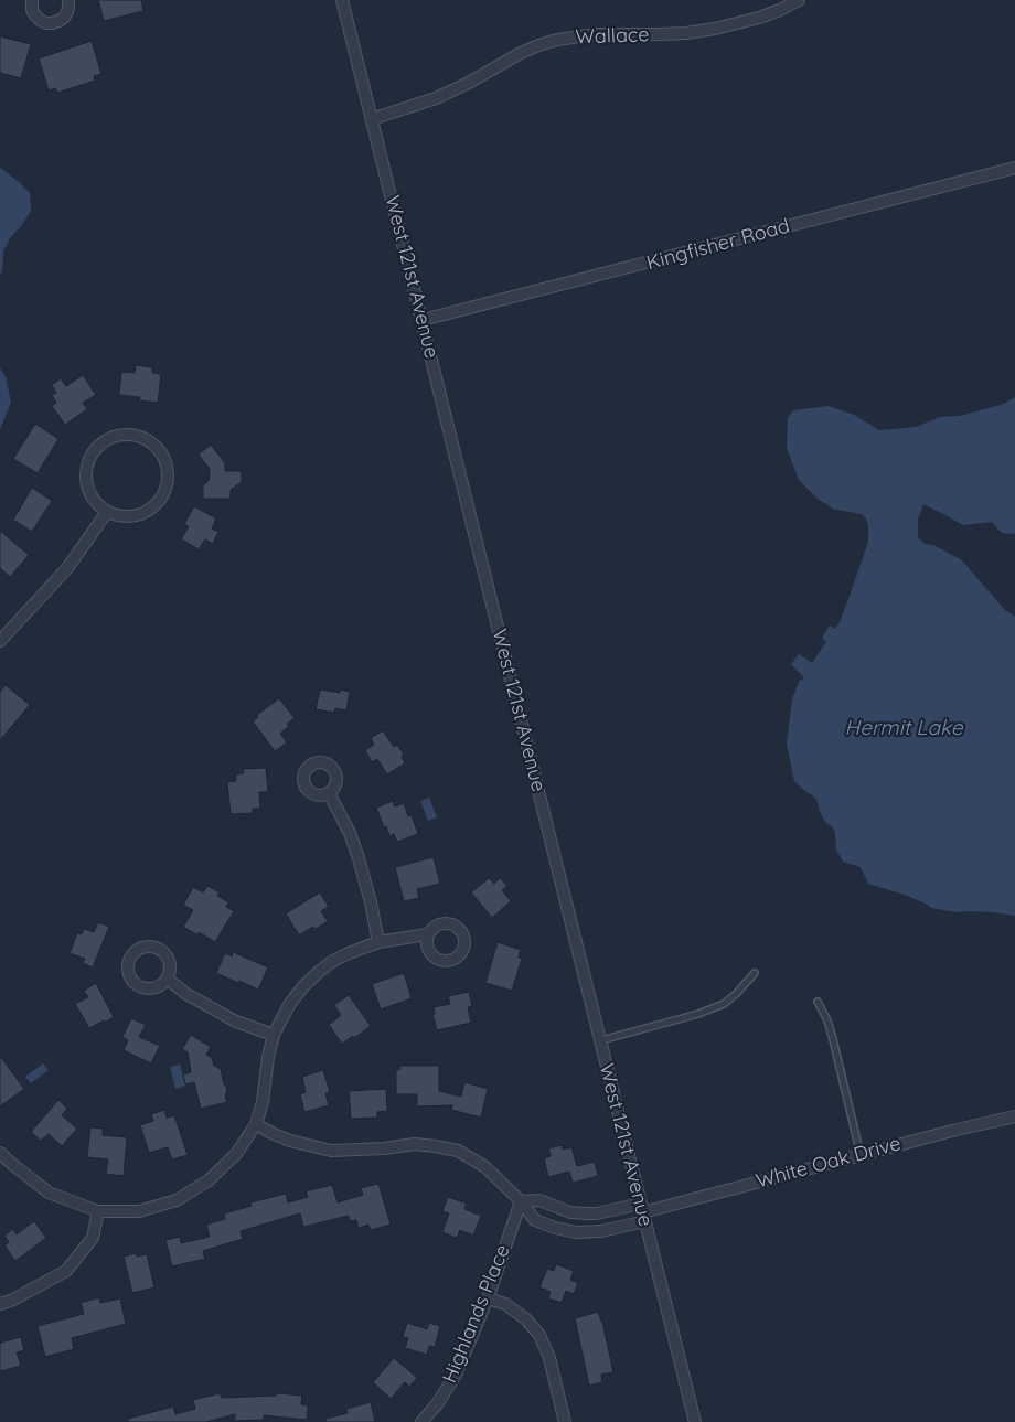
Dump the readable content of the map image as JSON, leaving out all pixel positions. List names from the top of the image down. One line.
{"streets":{"street":["Wallace","Kingfisher Road","West 121st Avenue","White Oak Drive","Highlands Place"]},"crossings":[["Wallace","West 121st Avenue"],["Kingfisher Road","West 121st Avenue"],["West 121st Avenue","White Oak Drive"]],"water":["Hermit Lake"]}
